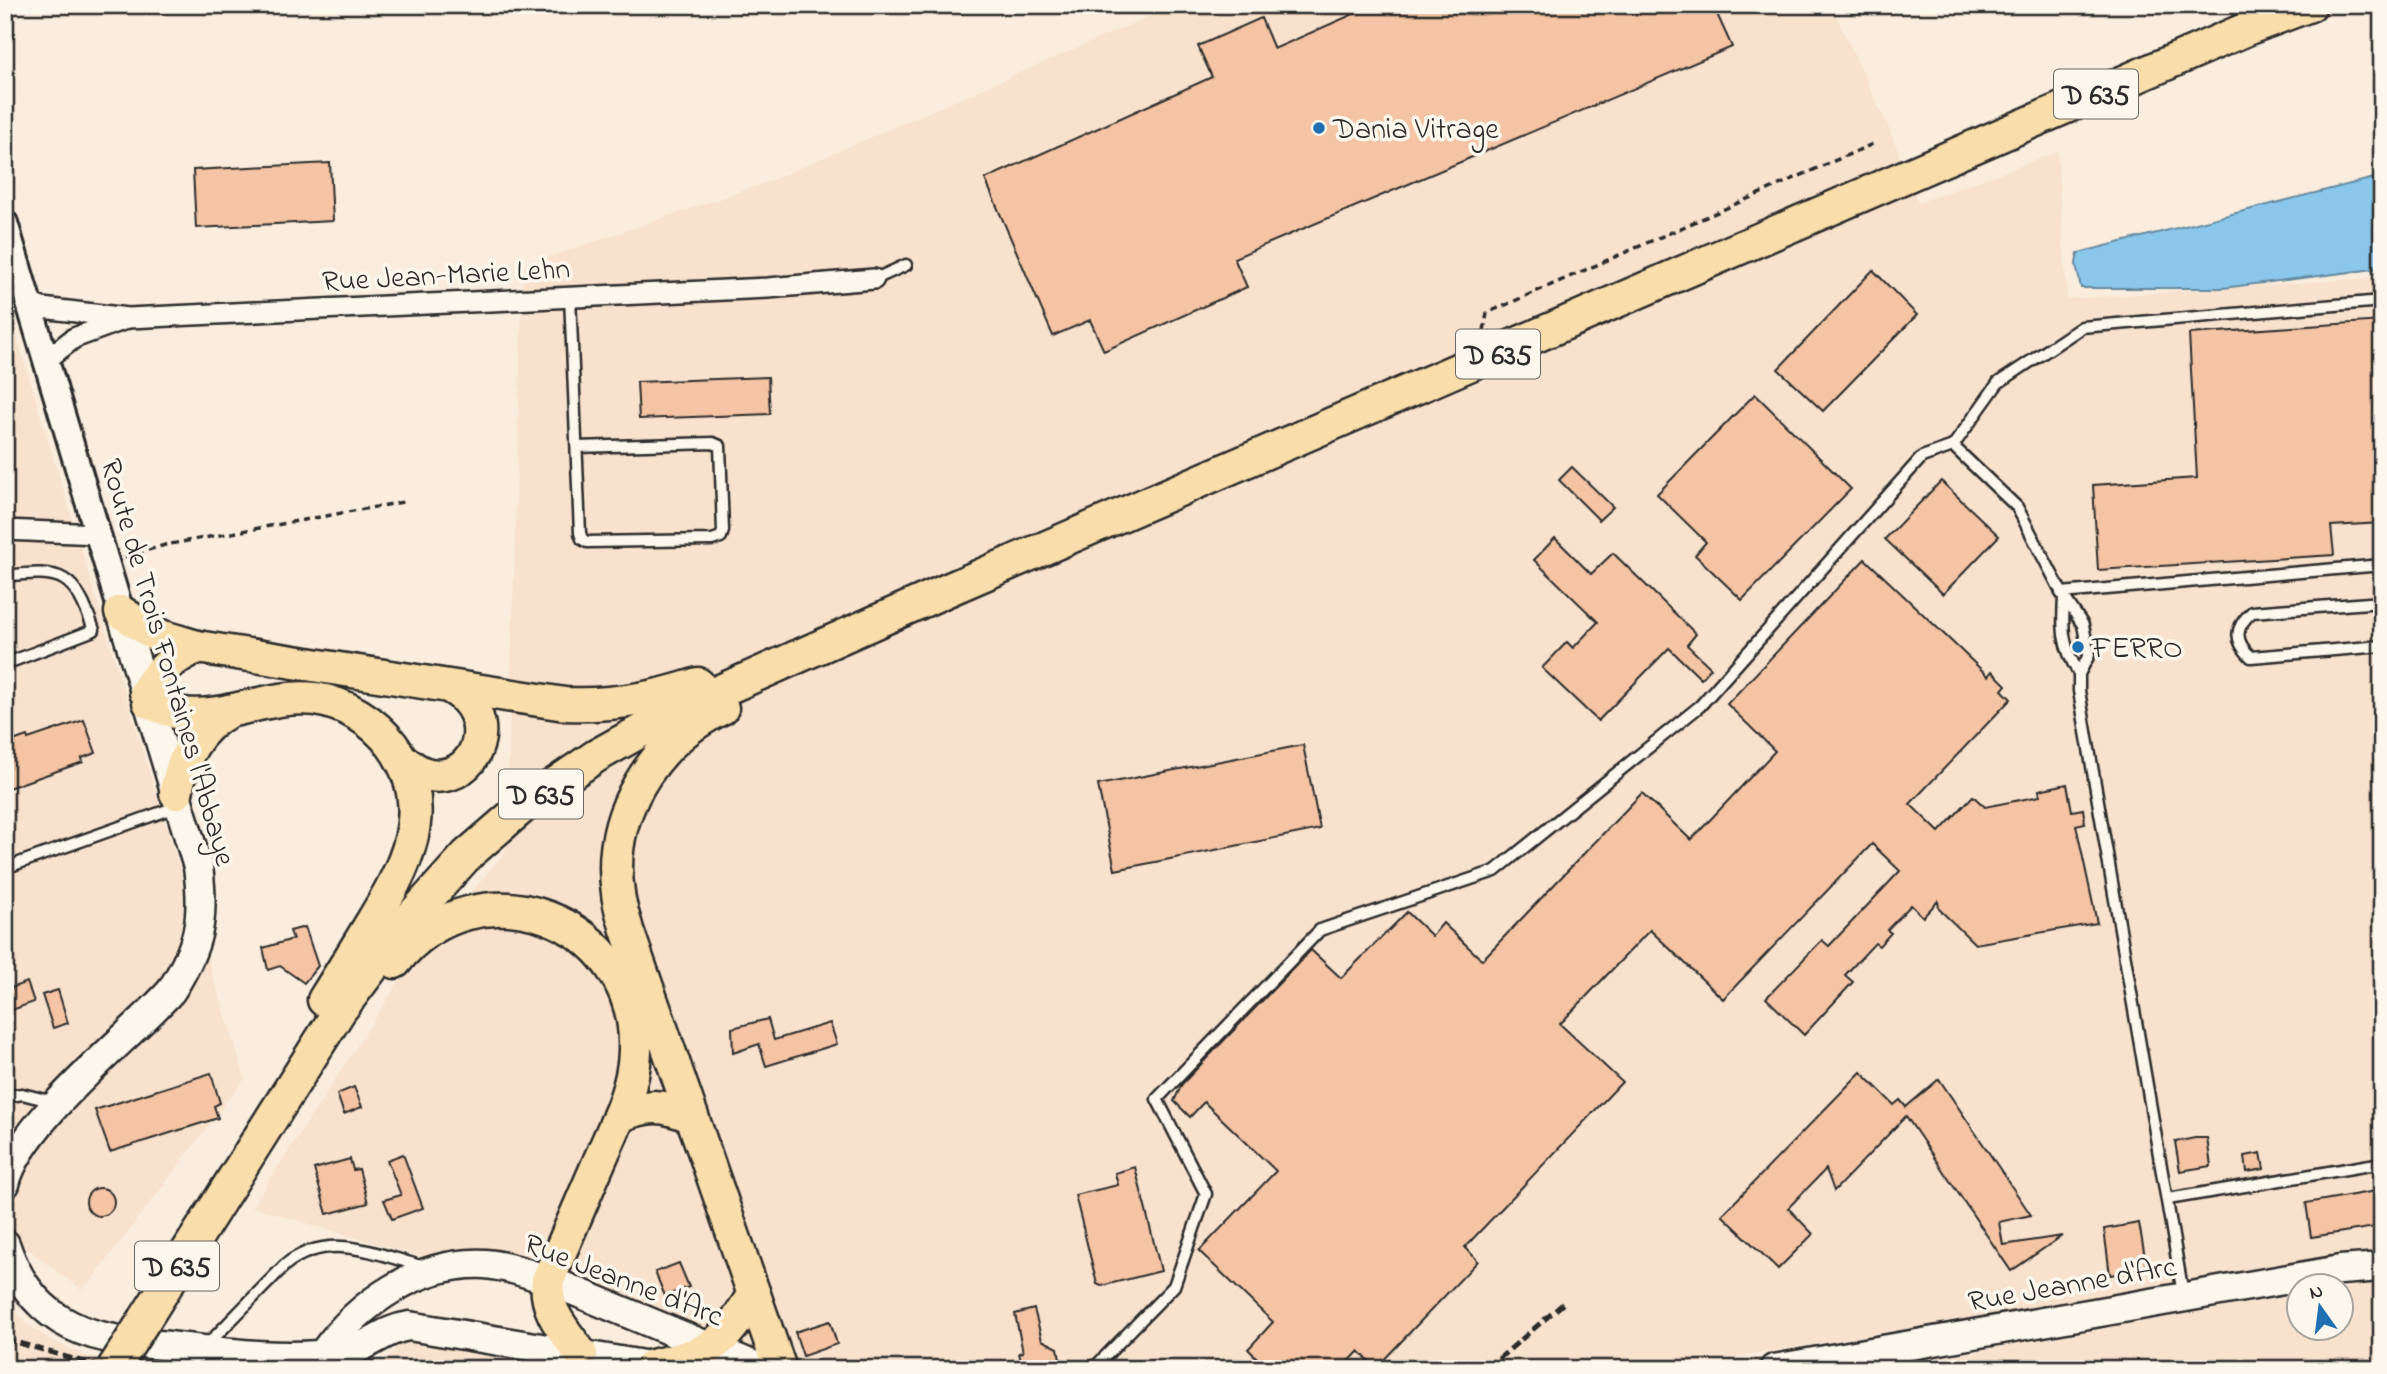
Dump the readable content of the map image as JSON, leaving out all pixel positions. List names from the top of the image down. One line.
{"streets":{"main road":["D 635","Route de Trois Fontaines l'Abbaye","Rue Jeanne d'Arc"],"street":["Rue Jean-Marie Lehn"]},"crossings":[["Rue Jean-Marie Lehn","Route de Trois Fontaines l'Abbaye"]],"places":["Dania Vitrage","FERRO"],"north":"top"}
